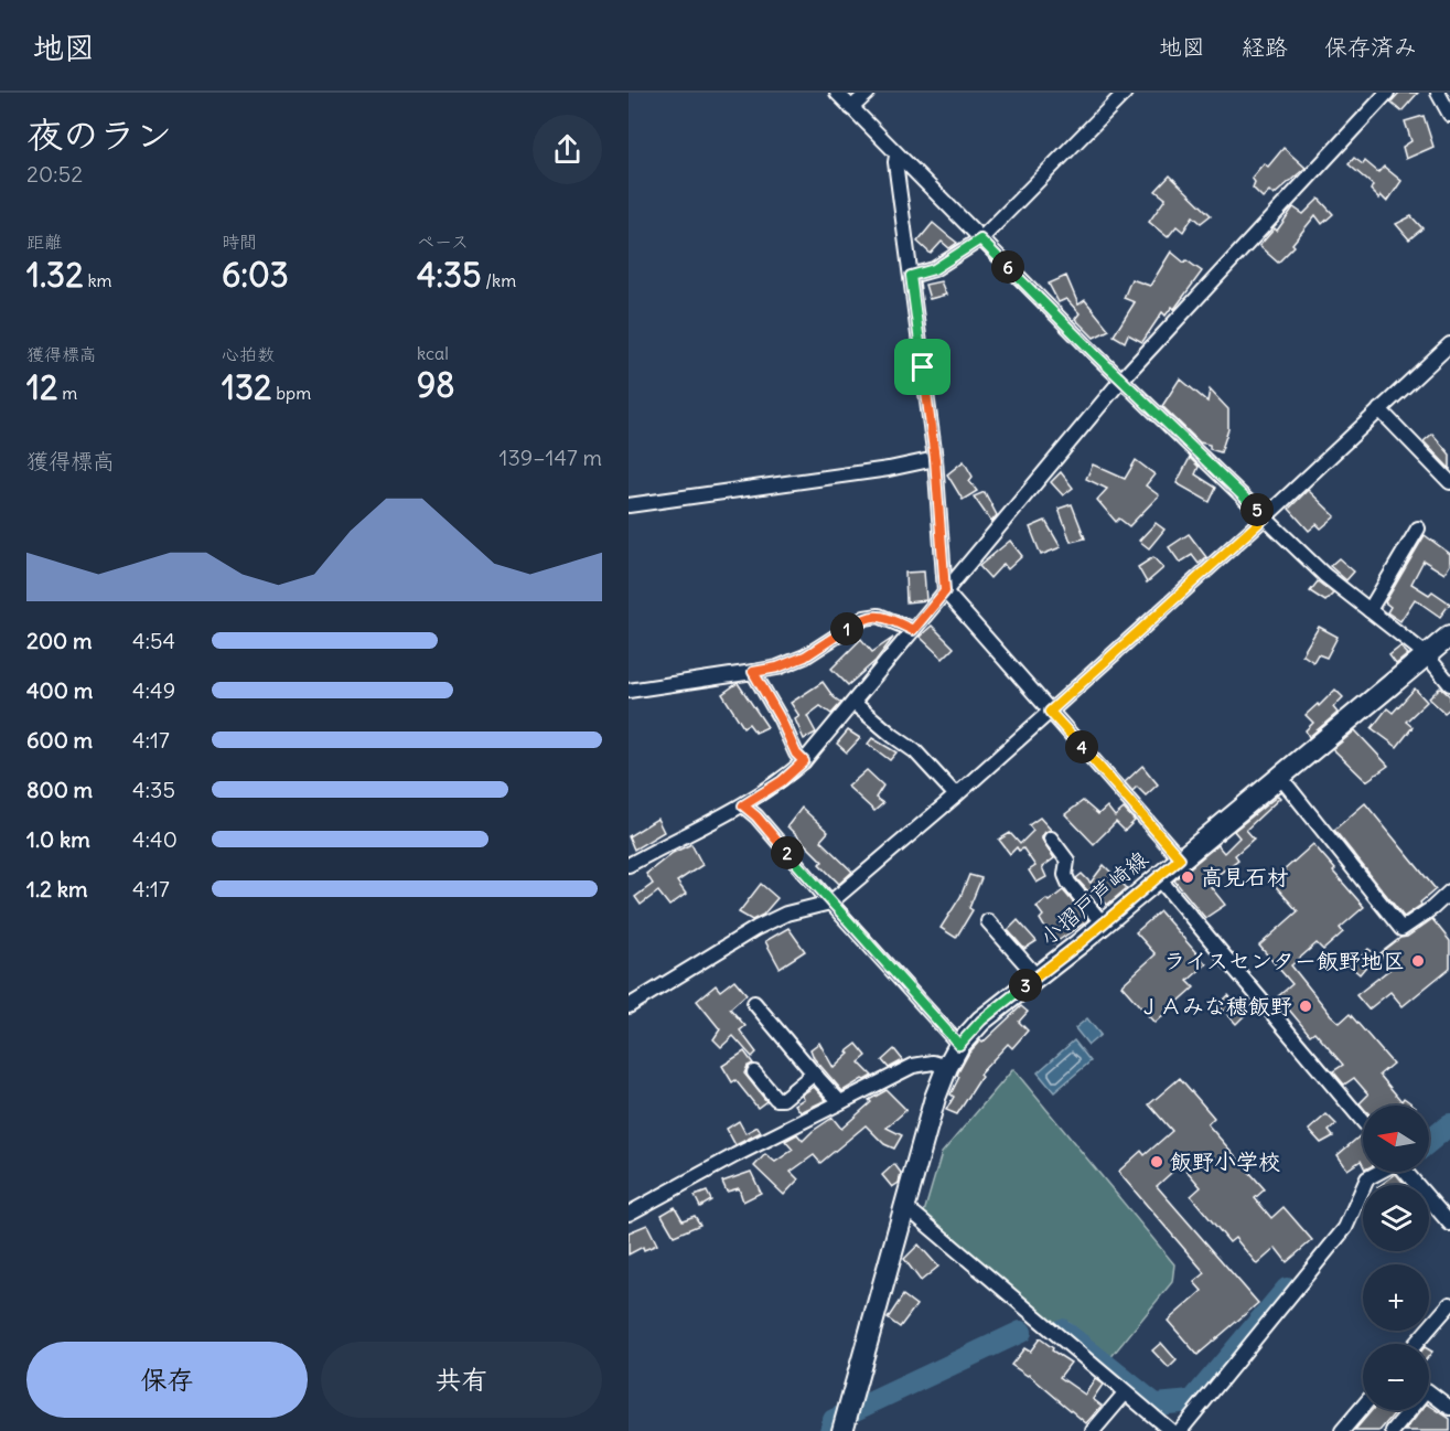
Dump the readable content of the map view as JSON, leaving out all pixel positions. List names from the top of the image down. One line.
{"streets":{"main road":["小摺戸芦崎線"]},"places":["高見石材","ライスセンター飯野地区","ＪＡみな穂飯野","飯野小学校"],"north":"left","page":{"header":"地図","nav":["地図","経路","保存済み"],"heading":["夜のラン","20:52"],"stats":[["距離","1.32 km"],["時間","6:03"],["ペース","4:35 /km"],["獲得標高","12 m"],["心拍数","132 bpm"],["kcal","98"]],"pins":["6","5","1","4","2","3"],"chart":["獲得標高","139–147 m"],"list":[{"name":"200 m","note":"4:54"},{"name":"400 m","note":"4:49"},{"name":"600 m","note":"4:17"},{"name":"800 m","note":"4:35"},{"name":"1.0 km","note":"4:40"},{"name":"1.2 km","note":"4:17"}],"map_buttons":["+","−"],"buttons":["保存","共有"]}}
